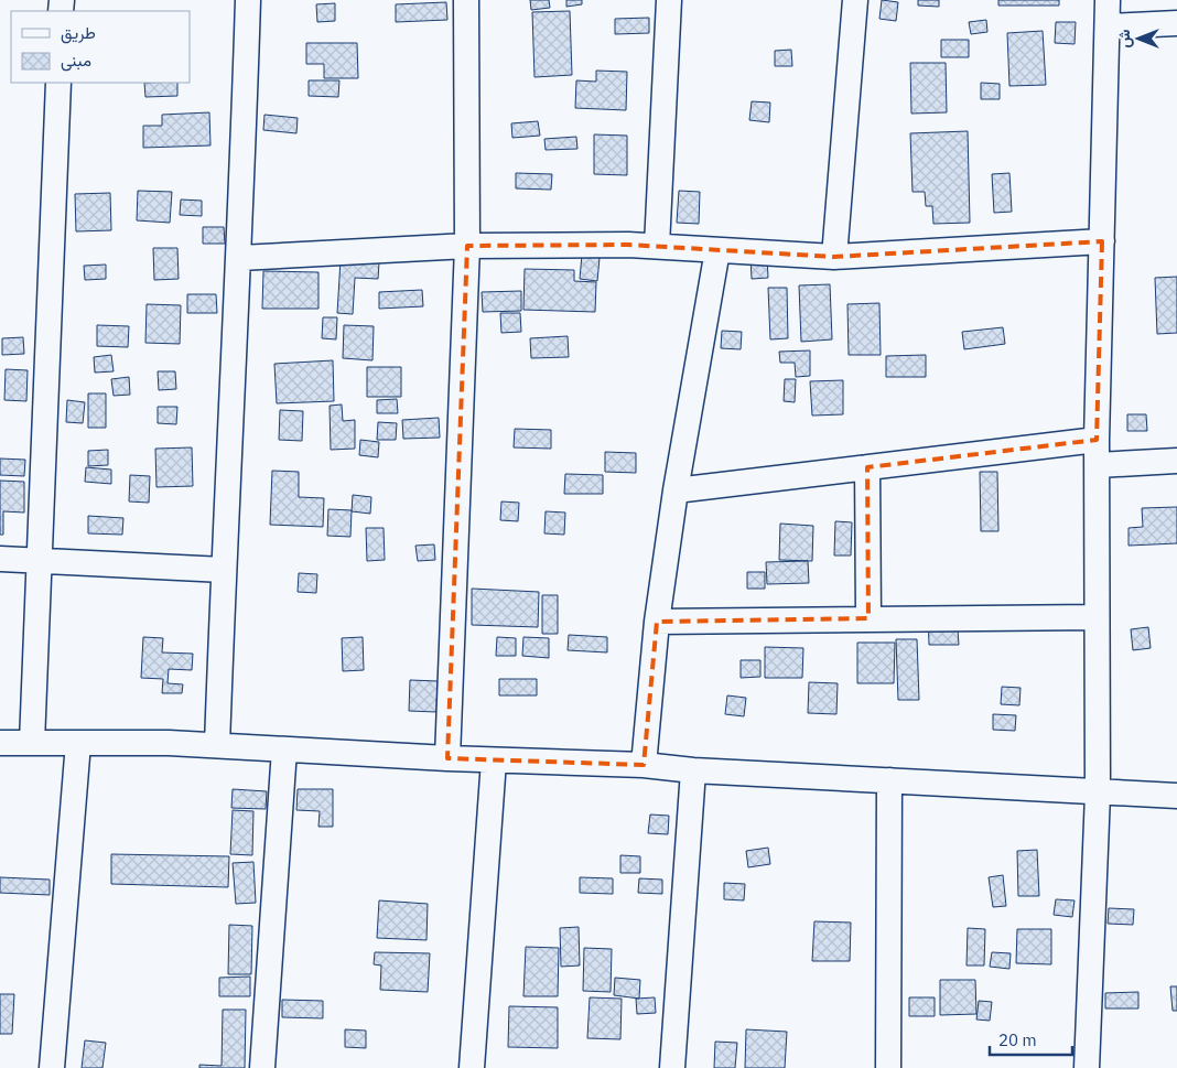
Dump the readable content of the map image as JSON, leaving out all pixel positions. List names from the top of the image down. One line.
{"legend":["طريق","مبنى"],"scale_bar":"20 m","north":"left"}
